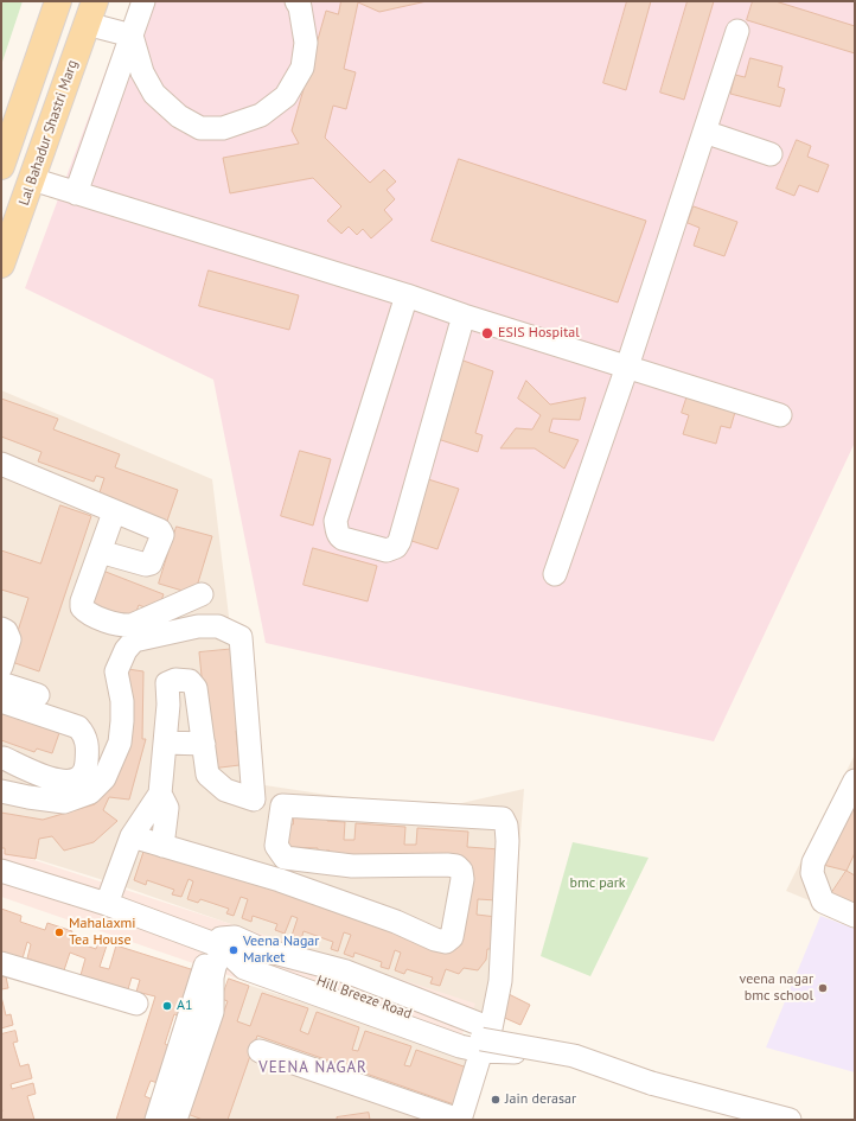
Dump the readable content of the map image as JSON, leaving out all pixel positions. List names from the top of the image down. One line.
{"streets":{"main road":["Lal Bahadur Shastri Marg"],"street":["Hill Breeze Road"]},"districts":["VEENA NAGAR"],"parks":["bmc park"],"places":["ESIS Hospital","Mahalaxmi Tea House","Veena Nagar Market","veena nagar bmc school","A1","Jain derasar"]}
